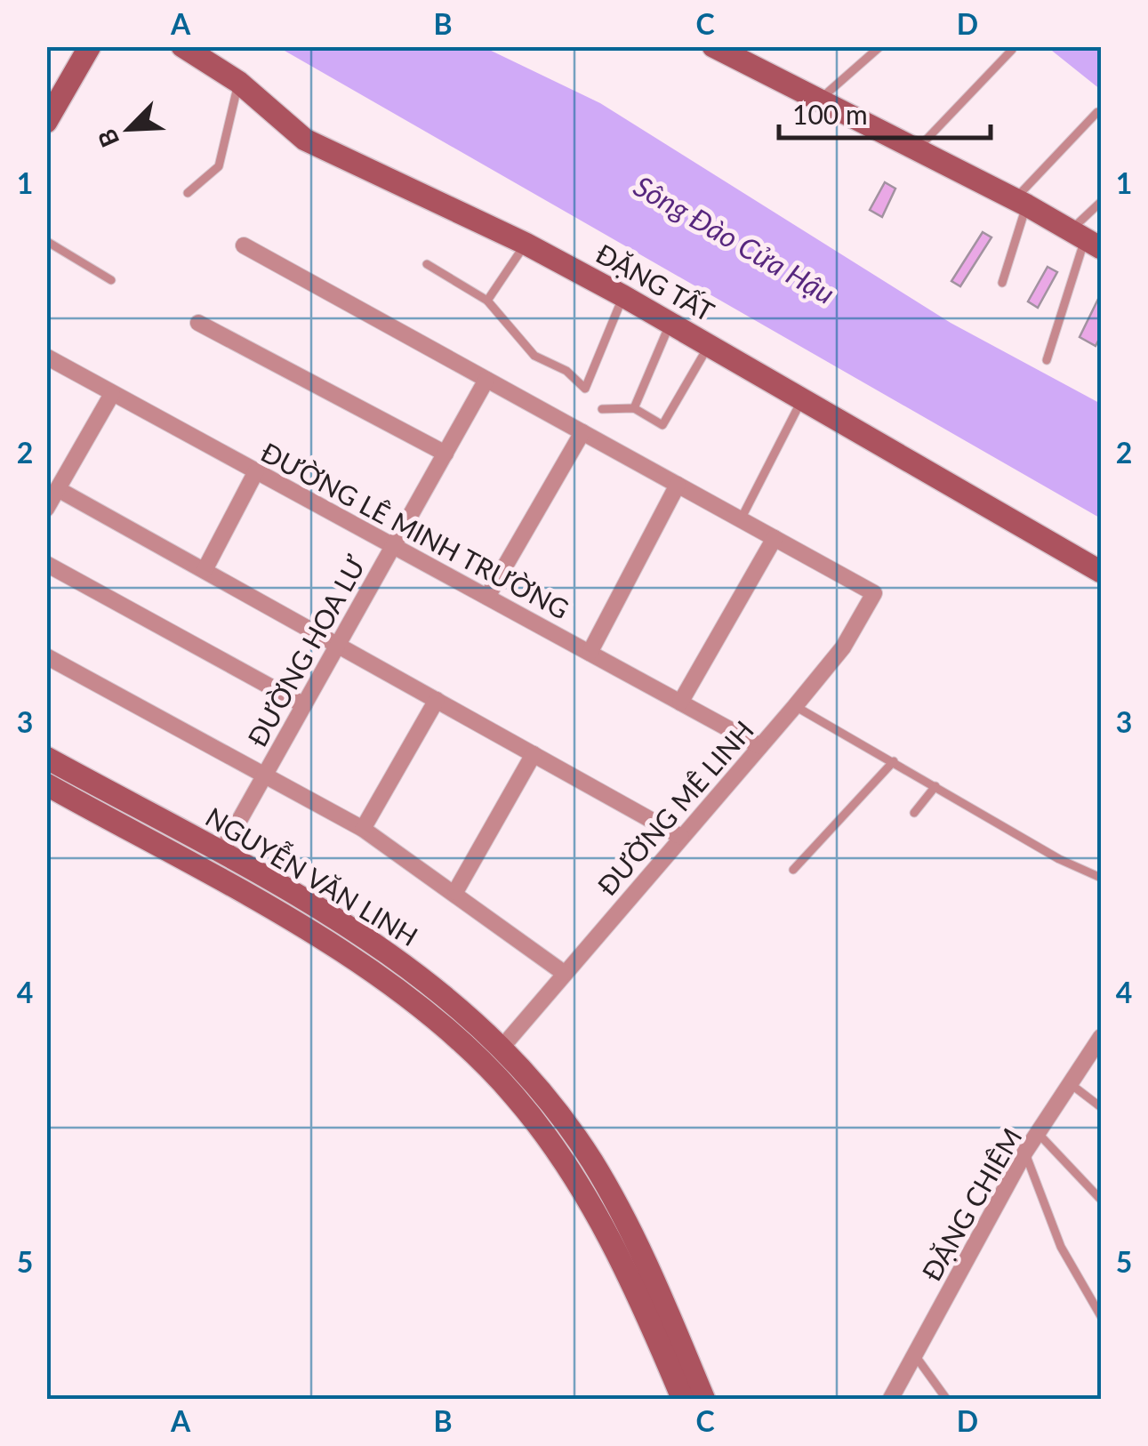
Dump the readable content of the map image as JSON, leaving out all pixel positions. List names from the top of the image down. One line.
{"streets":{"main road":["ĐẶNG TẤT","NGUYỄN VĂN LINH"],"street":["ĐƯỜNG LÊ MINH TRƯỜNG","ĐƯỜNG HOA LƯ","ĐƯỜNG MÊ LINH","ĐẶNG CHIÊM"]},"crossings":[["ĐƯỜNG LÊ MINH TRƯỜNG","ĐƯỜNG HOA LƯ"],["ĐƯỜNG LÊ MINH TRƯỜNG","ĐƯỜNG MÊ LINH"],["ĐƯỜNG HOA LƯ","NGUYỄN VĂN LINH"],["ĐƯỜNG MÊ LINH","NGUYỄN VĂN LINH"]],"water":["Sông Đào Cửa Hậu"],"scale_bar":"100 m","north":"bottom left","grid":{"columns":["A","B","C","D"],"rows":["1","2","3","4","5"]}}
